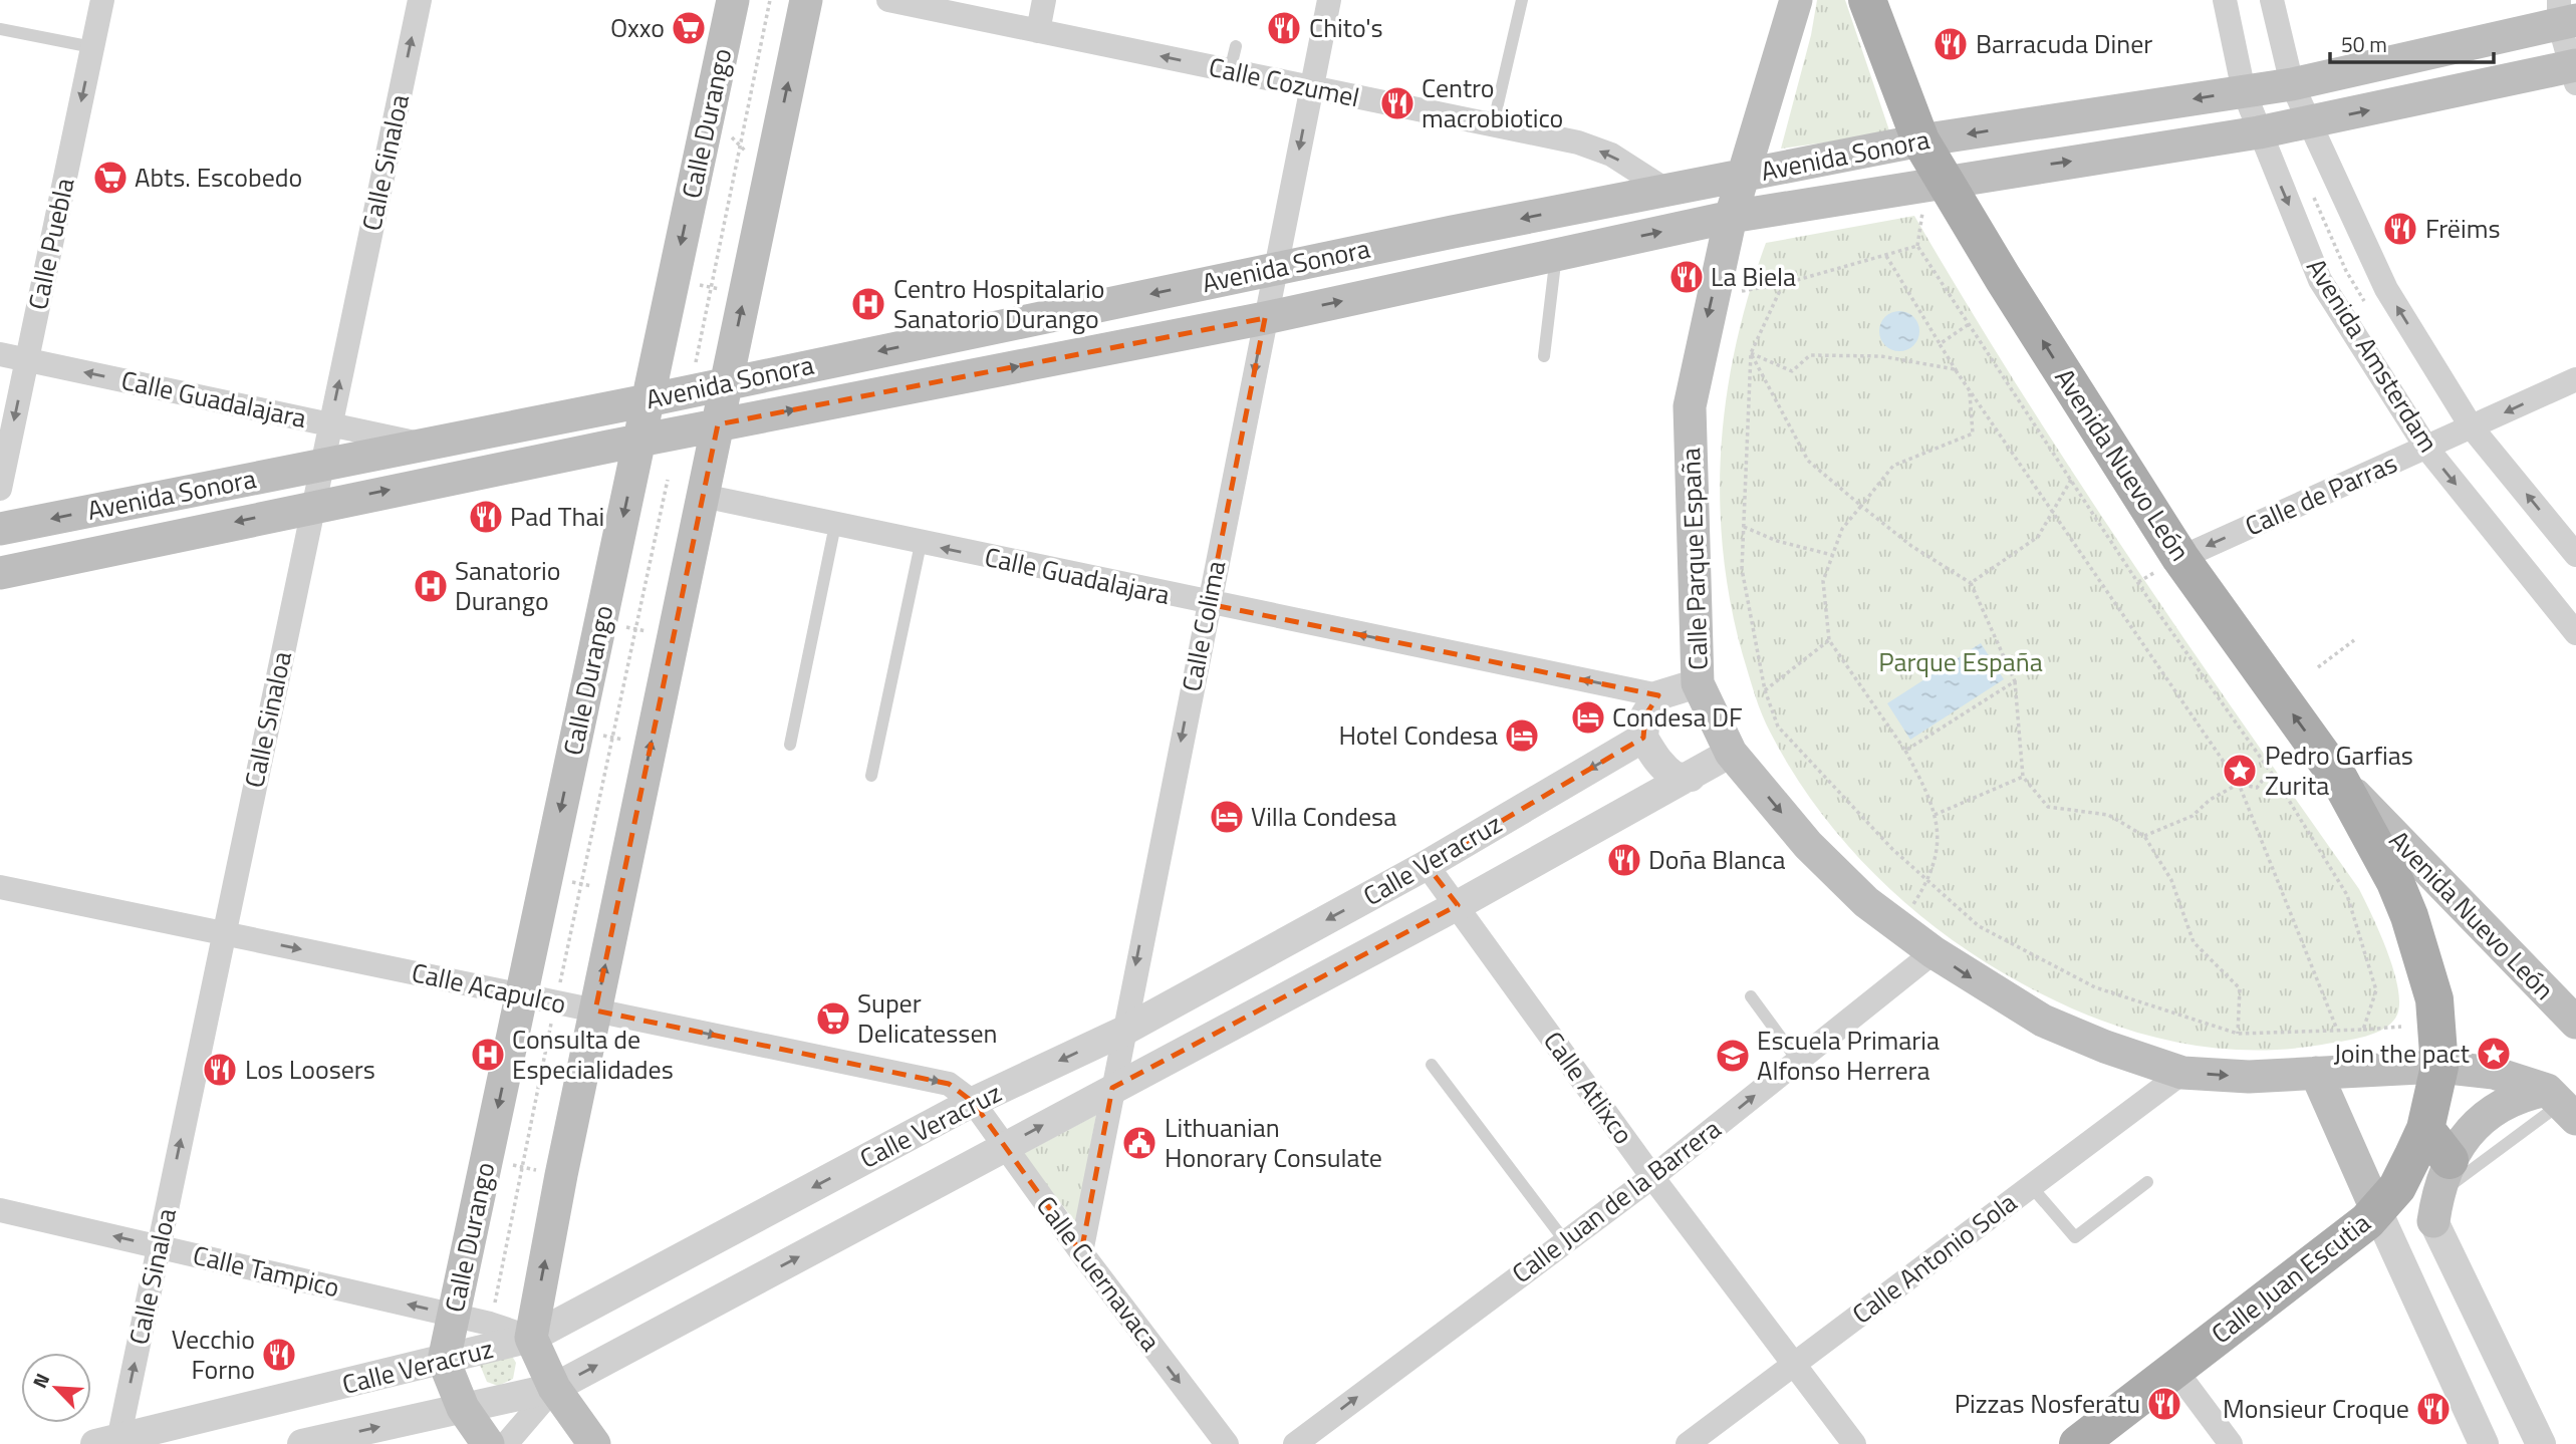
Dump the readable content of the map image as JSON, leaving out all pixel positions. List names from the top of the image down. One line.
{"streets":{"main road":["Calle Durango","Avenida Sonora","Avenida Nuevo León","Calle Parque España","Calle Juan Escutia"],"street":["Calle Cozumel","Calle Sinaloa","Calle Puebla","Avenida Amsterdam","Calle Guadalajara","Calle de Parras","Calle Colima","Calle Veracruz","Calle Acapulco","Calle Atlixco","Calle Juan de la Barrera","Calle Antonio Sola","Calle Tampico","Calle Cuernavaca"]},"crossings":[["Calle Cozumel","Avenida Sonora"],["Calle Cozumel","Calle Colima"],["Calle Durango","Avenida Sonora"],["Calle Durango","Calle Veracruz"],["Calle Durango","Calle Acapulco"],["Calle Durango","Calle Tampico"],["Avenida Sonora","Calle Sinaloa"],["Avenida Sonora","Avenida Amsterdam"],["Avenida Sonora","Calle Guadalajara"],["Avenida Sonora","Avenida Nuevo León"],["Avenida Sonora","Calle Parque España"],["Avenida Sonora","Calle Colima"],["Calle Sinaloa","Calle Guadalajara"],["Calle Sinaloa","Calle Veracruz"],["Calle Sinaloa","Calle Acapulco"],["Calle Sinaloa","Calle Tampico"],["Calle Puebla","Calle Guadalajara"],["Avenida Amsterdam","Calle de Parras"],["Calle Guadalajara","Calle Parque España"],["Calle Guadalajara","Calle Colima"],["Calle Guadalajara","Calle Veracruz"],["Avenida Nuevo León","Calle de Parras"],["Avenida Nuevo León","Calle Parque España"],["Avenida Nuevo León","Calle Juan Escutia"],["Calle Parque España","Calle Veracruz"],["Calle Parque España","Calle Juan de la Barrera"],["Calle Parque España","Calle Antonio Sola"],["Calle Parque España","Calle Juan Escutia"],["Calle Colima","Calle Veracruz"],["Calle Colima","Calle Cuernavaca"],["Calle Veracruz","Calle Acapulco"],["Calle Veracruz","Calle Atlixco"],["Calle Veracruz","Calle Tampico"],["Calle Veracruz","Calle Cuernavaca"],["Calle Acapulco","Calle Cuernavaca"],["Calle Atlixco","Calle Juan de la Barrera"],["Calle Atlixco","Calle Antonio Sola"]],"one_way":["Calle Cozumel","Calle Sinaloa","Calle Puebla","Calle Guadalajara","Avenida Nuevo León","Calle de Parras","Calle Parque España","Calle Colima","Calle Acapulco","Calle Juan de la Barrera","Calle Tampico","Calle Cuernavaca"],"parks":["Parque España"],"places":{"supermarket":["Oxxo","Abts. Escobedo","Super Delicatessen"],"restaurant":["Chito's","Barracuda Diner","Centro macrobiotico","Frëims","La Biela","Pad Thai","Doña Blanca","Los Loosers","Vecchio Forno","Pizzas Nosferatu","Monsieur Croque"],"hospital":["Centro Hospitalario Sanatorio Durango","Sanatorio Durango","Consulta de Especialidades"],"hotel":["Condesa DF","Hotel Condesa","Villa Condesa"],"place":["Pedro Garfias Zurita","Join the pact"],"school or university":["Escuela Primaria Alfonso Herrera"],"public building":["Lithuanian Honorary Consulate"]},"scale_bar":"50 m","north":"top left"}
